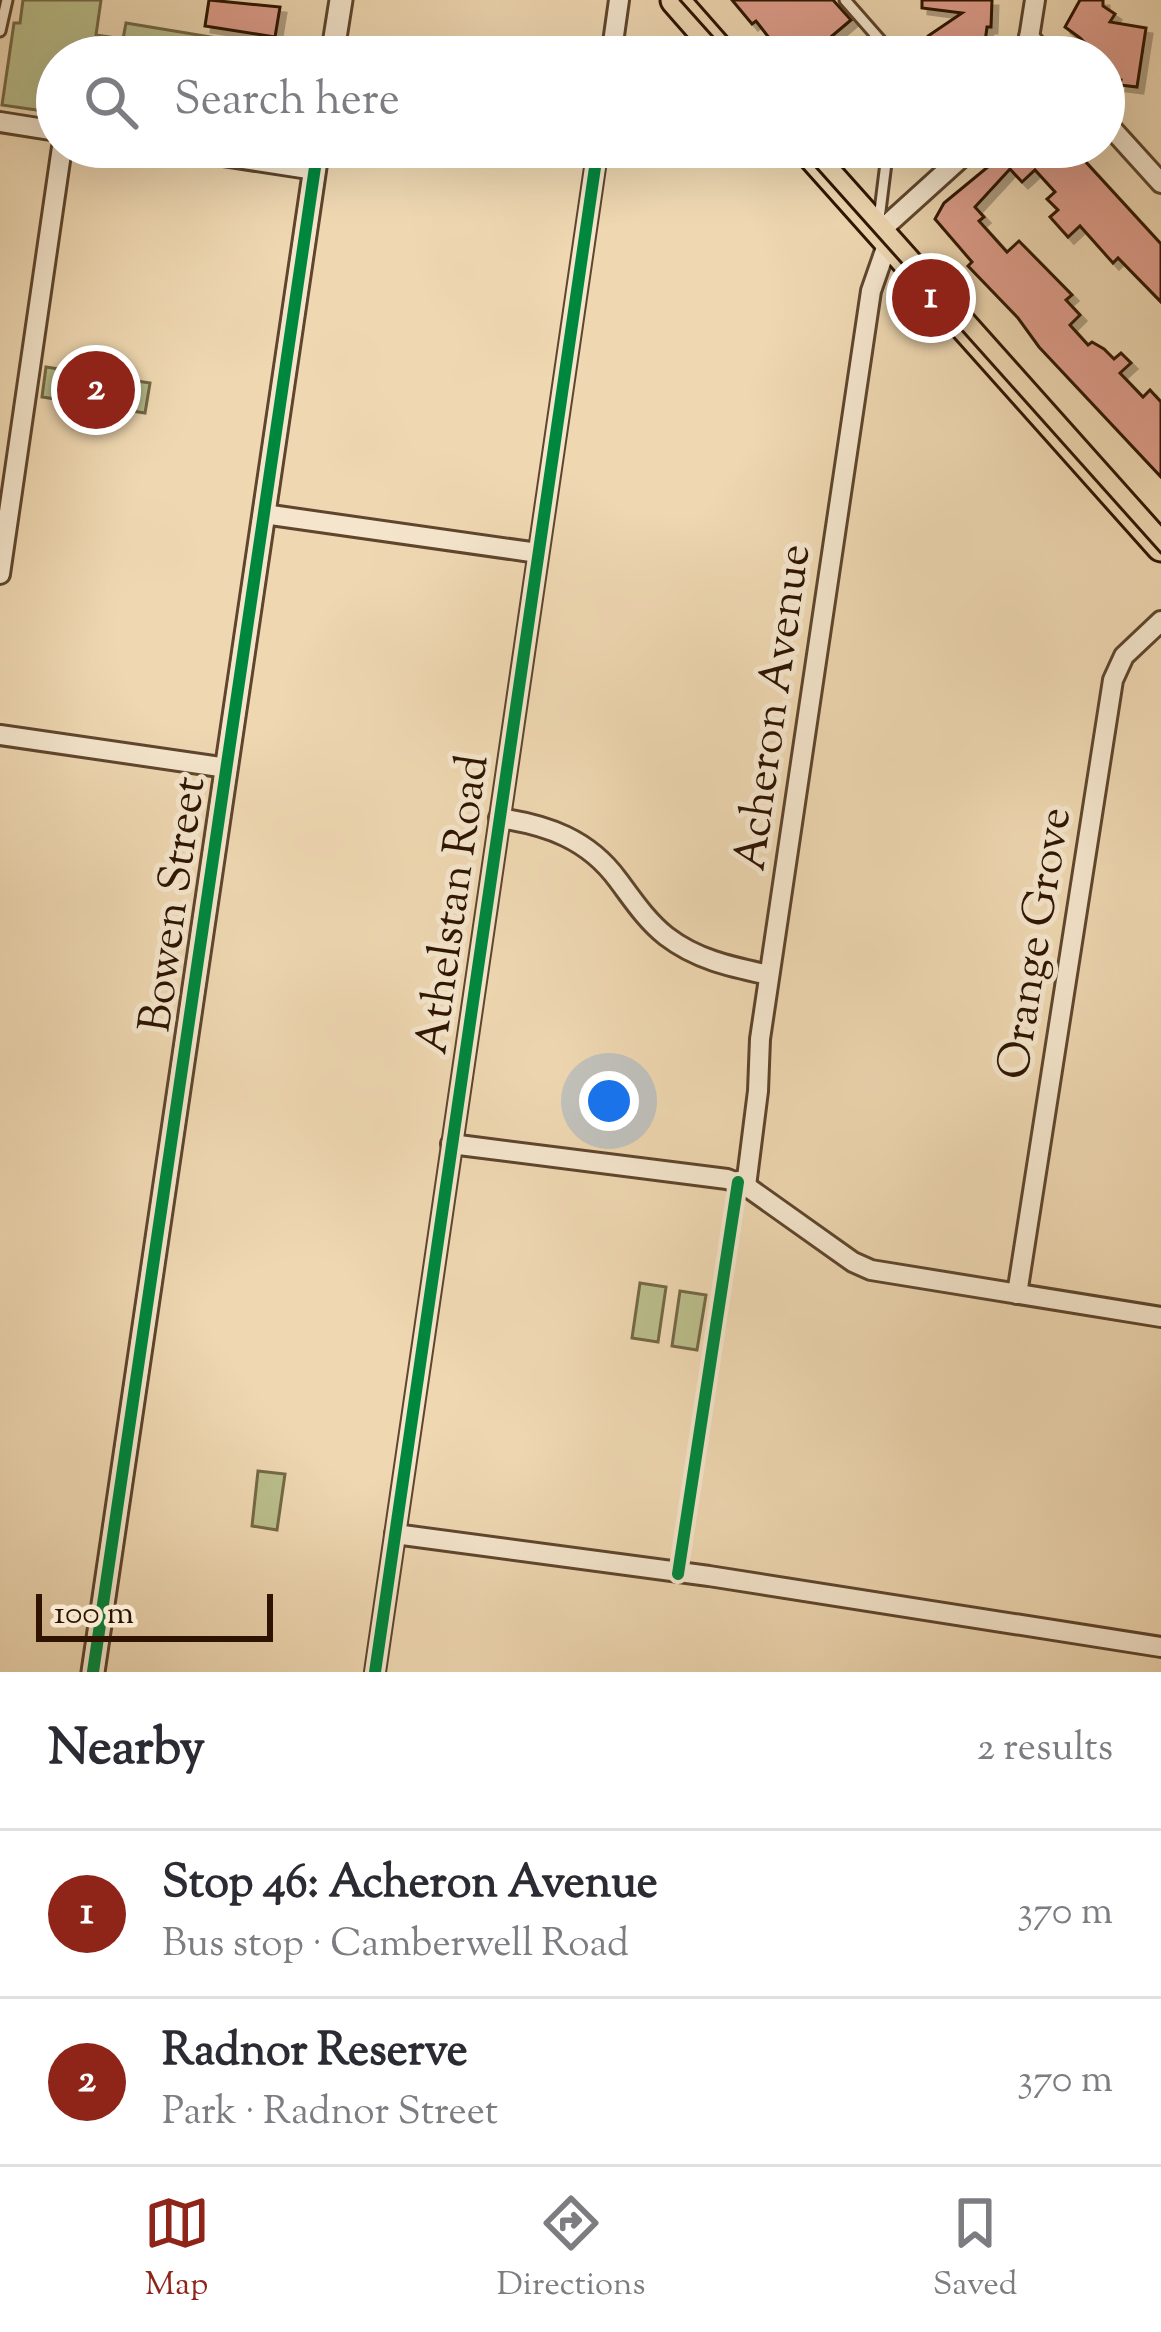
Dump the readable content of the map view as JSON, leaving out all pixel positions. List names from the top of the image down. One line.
{"streets":{"street":["Acheron Avenue","Bowen Street","Athelstan Road","Orange Grove"]},"scale_bar":"100 m","page":{"search":"Search here","pins":["1","2"],"scale":"100 m","heading":["Nearby","2 results"],"list":[{"mark":"1","name":"Stop 46: Acheron Avenue","note":"Bus stop · Camberwell Road","value":"370 m"},{"mark":"2","name":"Radnor Reserve","note":"Park · Radnor Street","value":"370 m"}],"nav":["Map","Directions","Saved"]}}
